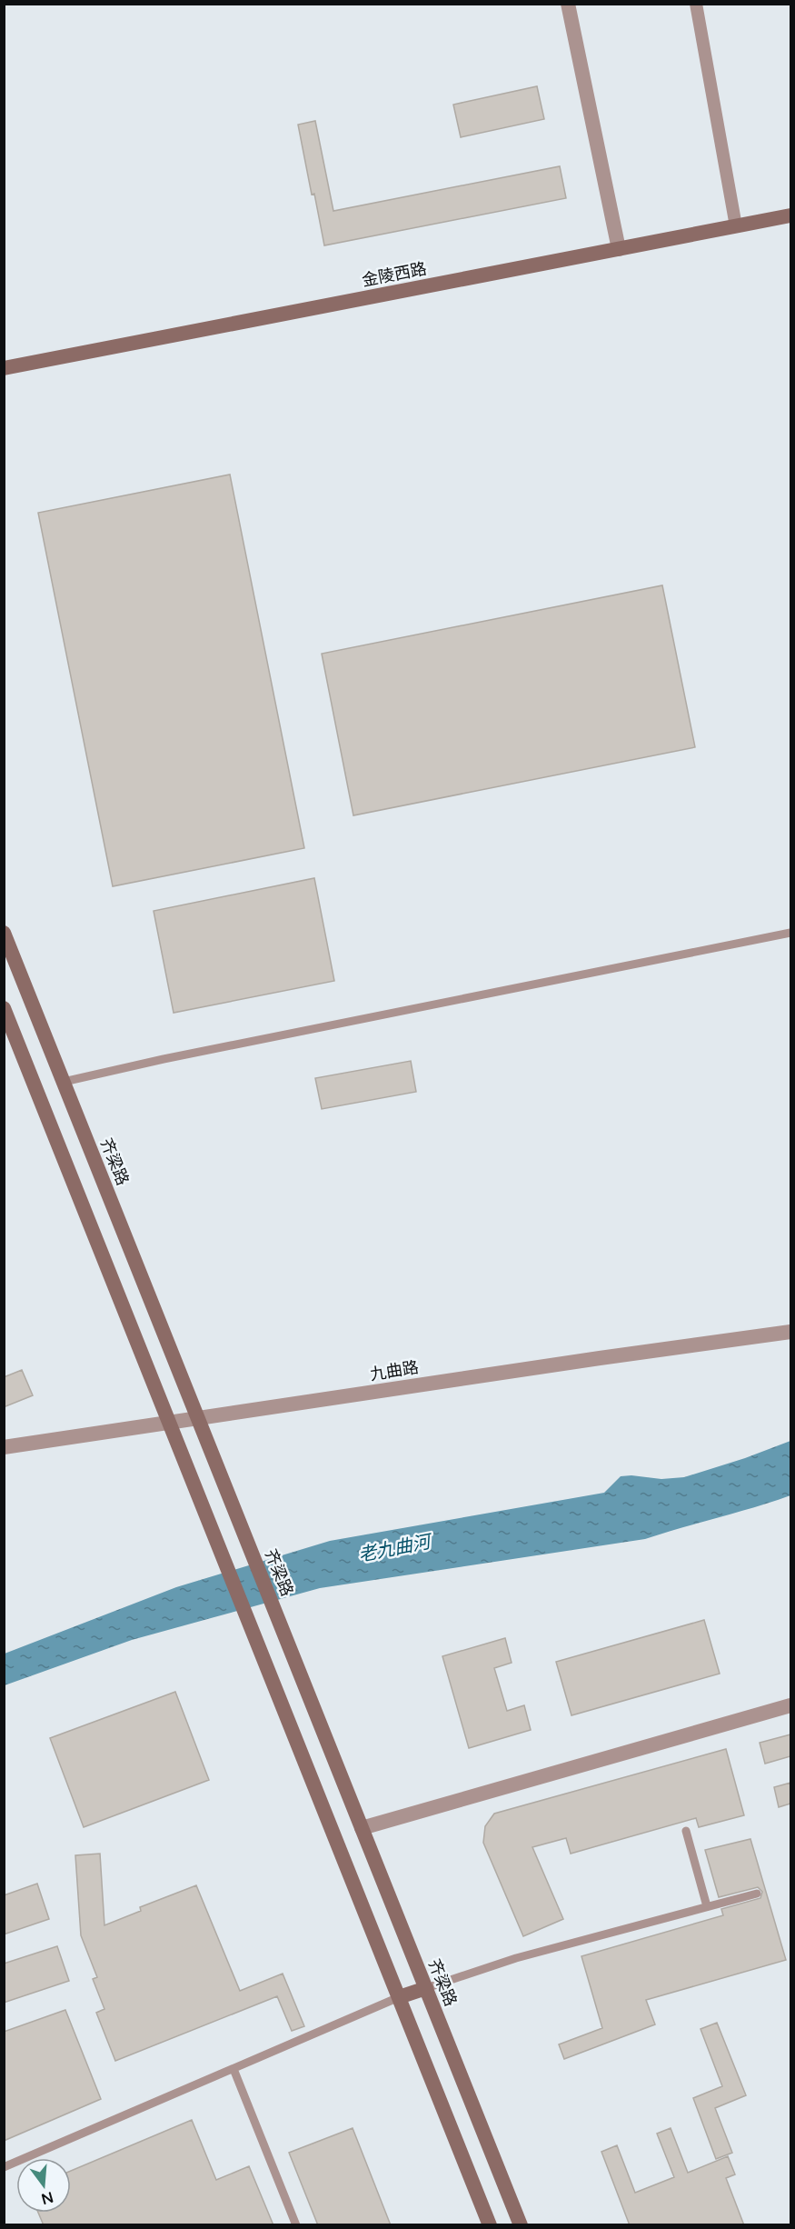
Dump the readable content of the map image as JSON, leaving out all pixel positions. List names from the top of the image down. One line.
{"streets":{"main road":["金陵西路","齐梁路"],"street":["九曲路"]},"crossings":[["齐梁路","九曲路"]],"water":["老九曲河"],"north":"bottom"}
